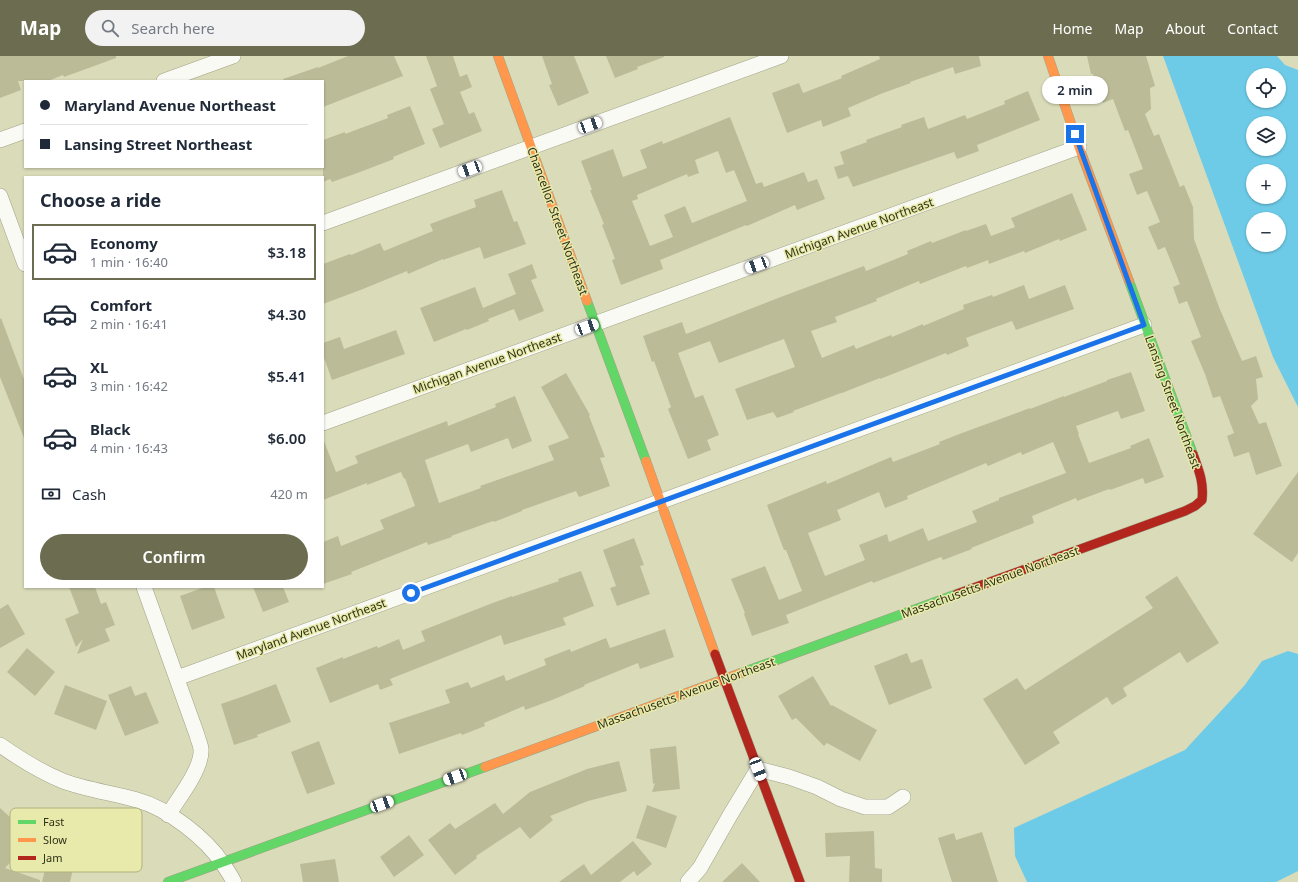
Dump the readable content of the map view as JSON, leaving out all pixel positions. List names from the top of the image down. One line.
{"streets":{"street":["Chancellor Street Northeast","Michigan Avenue Northeast","Lansing Street Northeast","Massachusetts Avenue Northeast","Maryland Avenue Northeast"]},"crossings":[["Chancellor Street Northeast","Michigan Avenue Northeast"],["Chancellor Street Northeast","Massachusetts Avenue Northeast"],["Chancellor Street Northeast","Maryland Avenue Northeast"],["Michigan Avenue Northeast","Lansing Street Northeast"],["Lansing Street Northeast","Massachusetts Avenue Northeast"],["Lansing Street Northeast","Maryland Avenue Northeast"]],"legend":["Fast","Slow","Jam"],"page":{"header":"Map","search":"Search here","nav":["Home","Map","About","Contact"],"map_buttons":["+","−"],"bubble":"2 min","banner":["Maryland Avenue Northeast","Lansing Street Northeast"],"heading":"Choose a ride","list":[{"name":"Economy","note":"1 min · 16:40","value":"$3.18"},{"name":"Comfort","note":"2 min · 16:41","value":"$4.30"},{"name":"XL","note":"3 min · 16:42","value":"$5.41"},{"name":"Black","note":"4 min · 16:43","value":"$6.00"}],"pay":["Cash","420 m"],"buttons":"Confirm"}}
